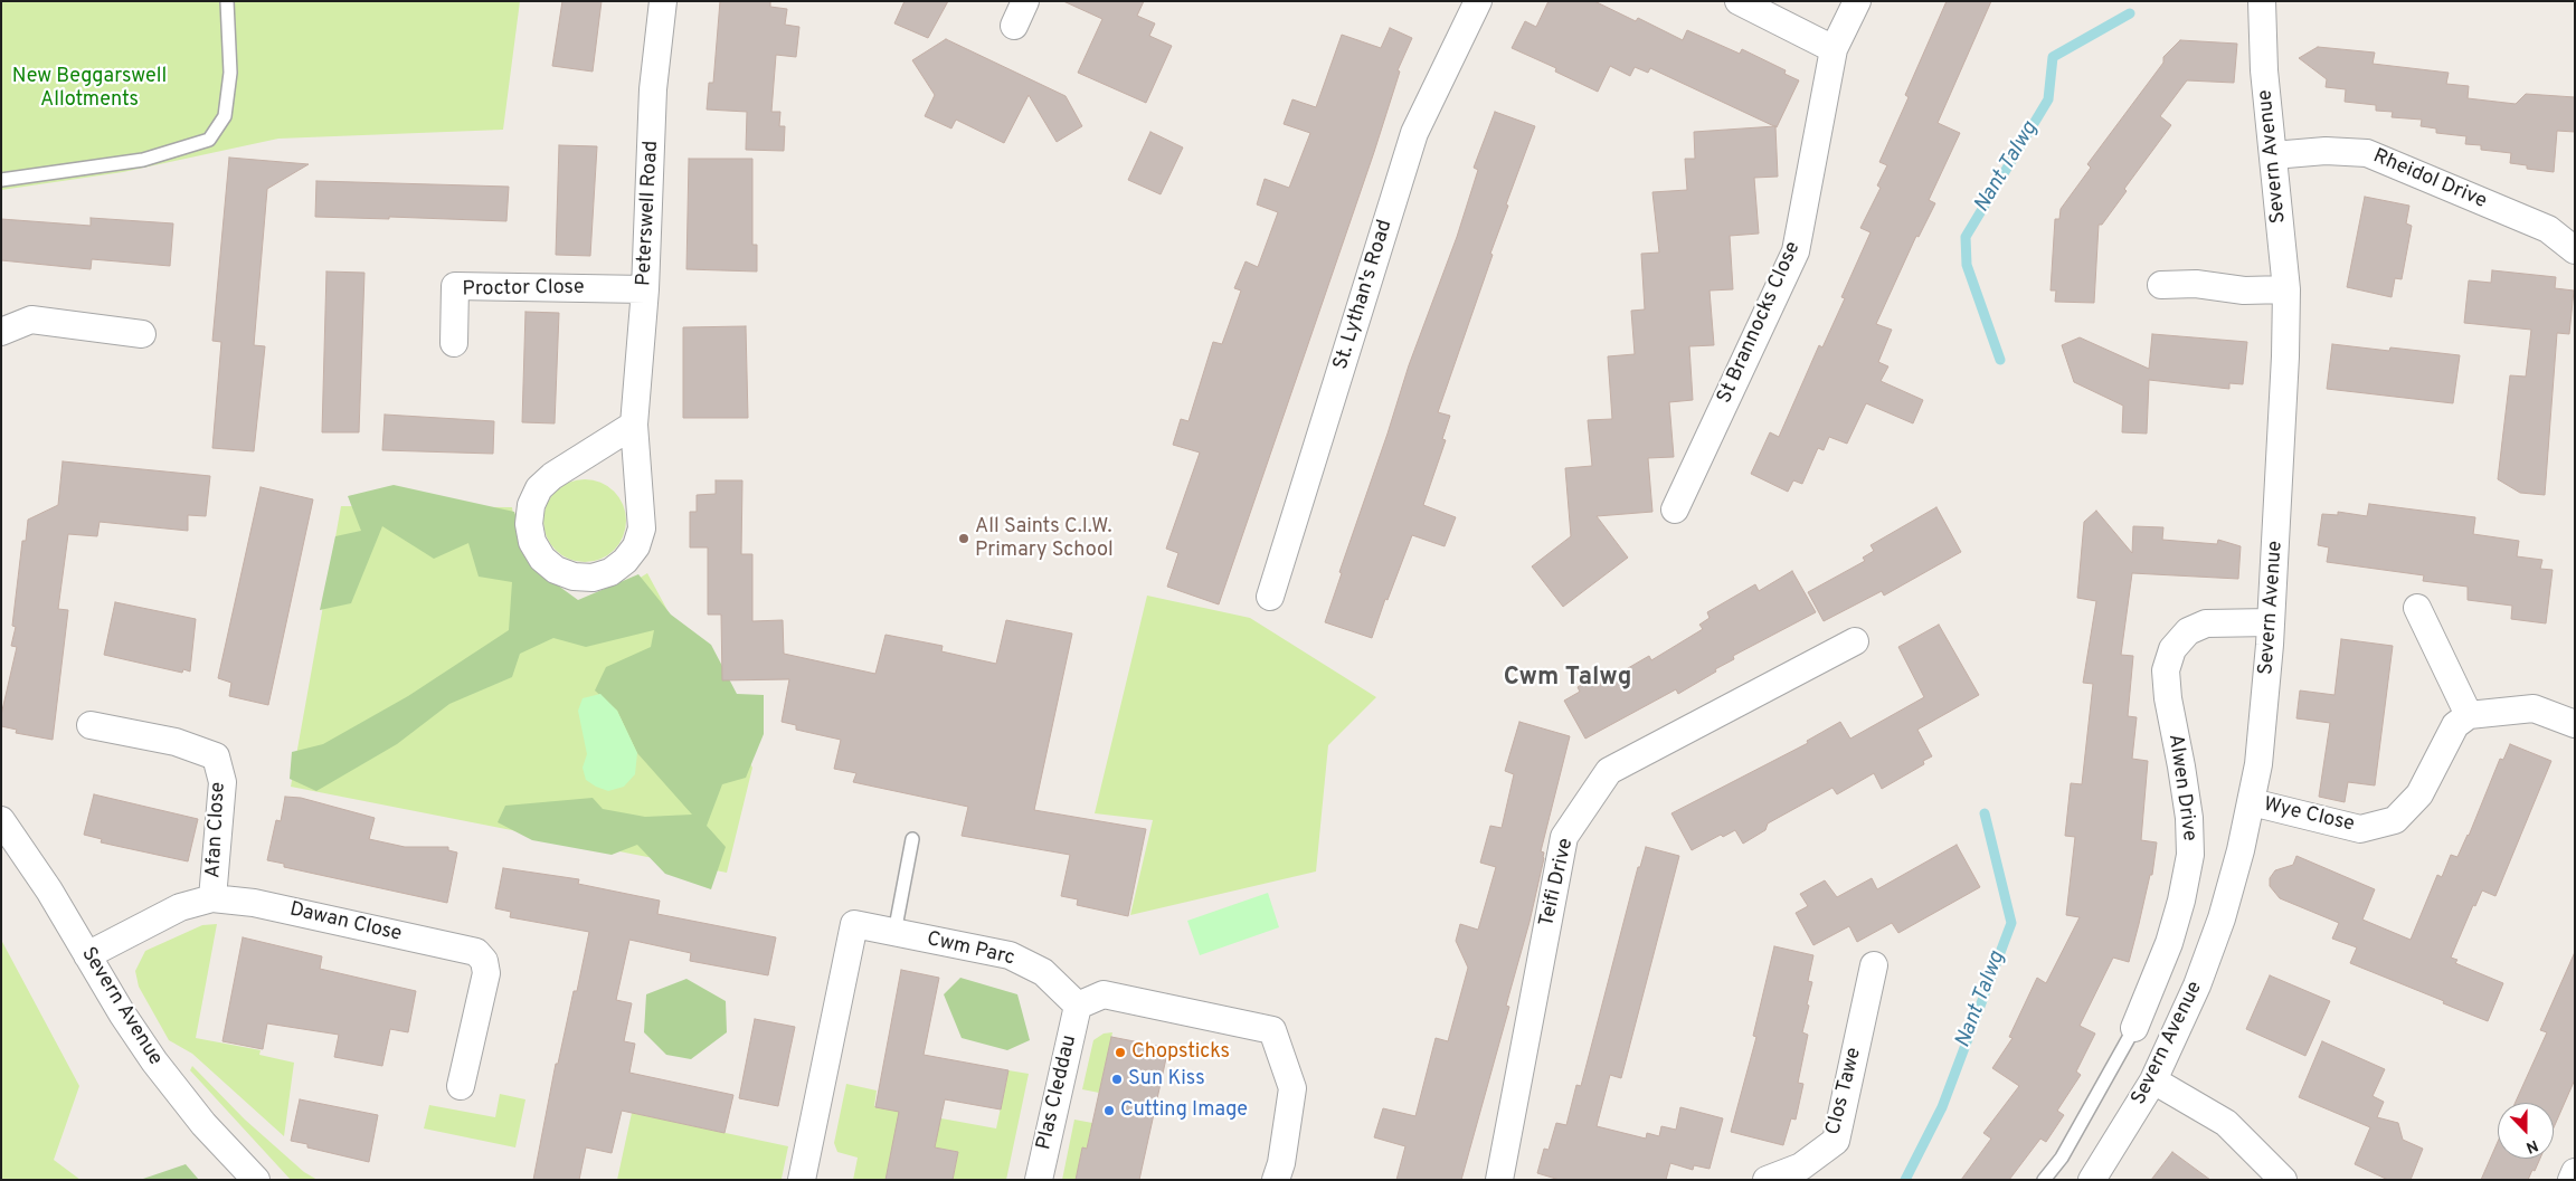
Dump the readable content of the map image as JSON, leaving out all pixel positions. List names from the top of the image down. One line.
{"streets":{"street":["Severn Avenue","Rheidol Drive","Peterswell Road","Proctor Close","St. Lythan's Road","St Brannocks Close","Alwen Drive","Wye Close","Afan Close","Teifi Drive","Dawan Close","Cwm Parc","Clos Tawe","Plas Cleddau"]},"crossings":[["Severn Avenue","Rheidol Drive"],["Severn Avenue","Alwen Drive"],["Severn Avenue","Wye Close"],["Severn Avenue","Dawan Close"],["Peterswell Road","Proctor Close"],["Afan Close","Dawan Close"],["Cwm Parc","Plas Cleddau"]],"districts":["Cwm Talwg"],"water":["Nant Talwg"],"parks":["New Beggarswell Allotments"],"places":["All Saints C.I.W. Primary School","Chopsticks","Sun Kiss","Cutting Image"],"north":"bottom"}
